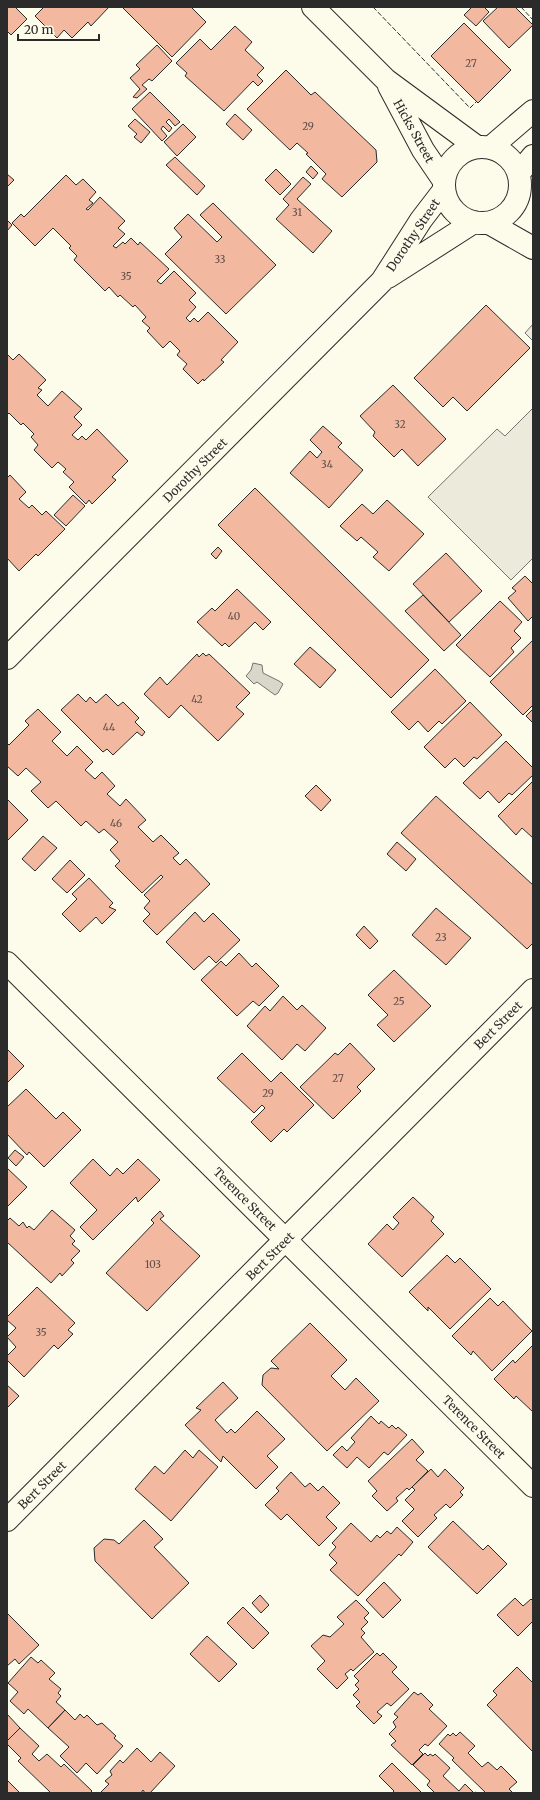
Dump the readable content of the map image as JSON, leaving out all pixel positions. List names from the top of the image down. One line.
{"streets":{"street":["Hicks Street","Dorothy Street","Bert Street","Terence Street"]},"crossings":[["Hicks Street","Dorothy Street"],["Bert Street","Terence Street"]],"house_numbers":["27","29","31","33","35","32","34","40","42","44","46","23","25","27","29","103","35"],"scale_bar":"20 m"}
